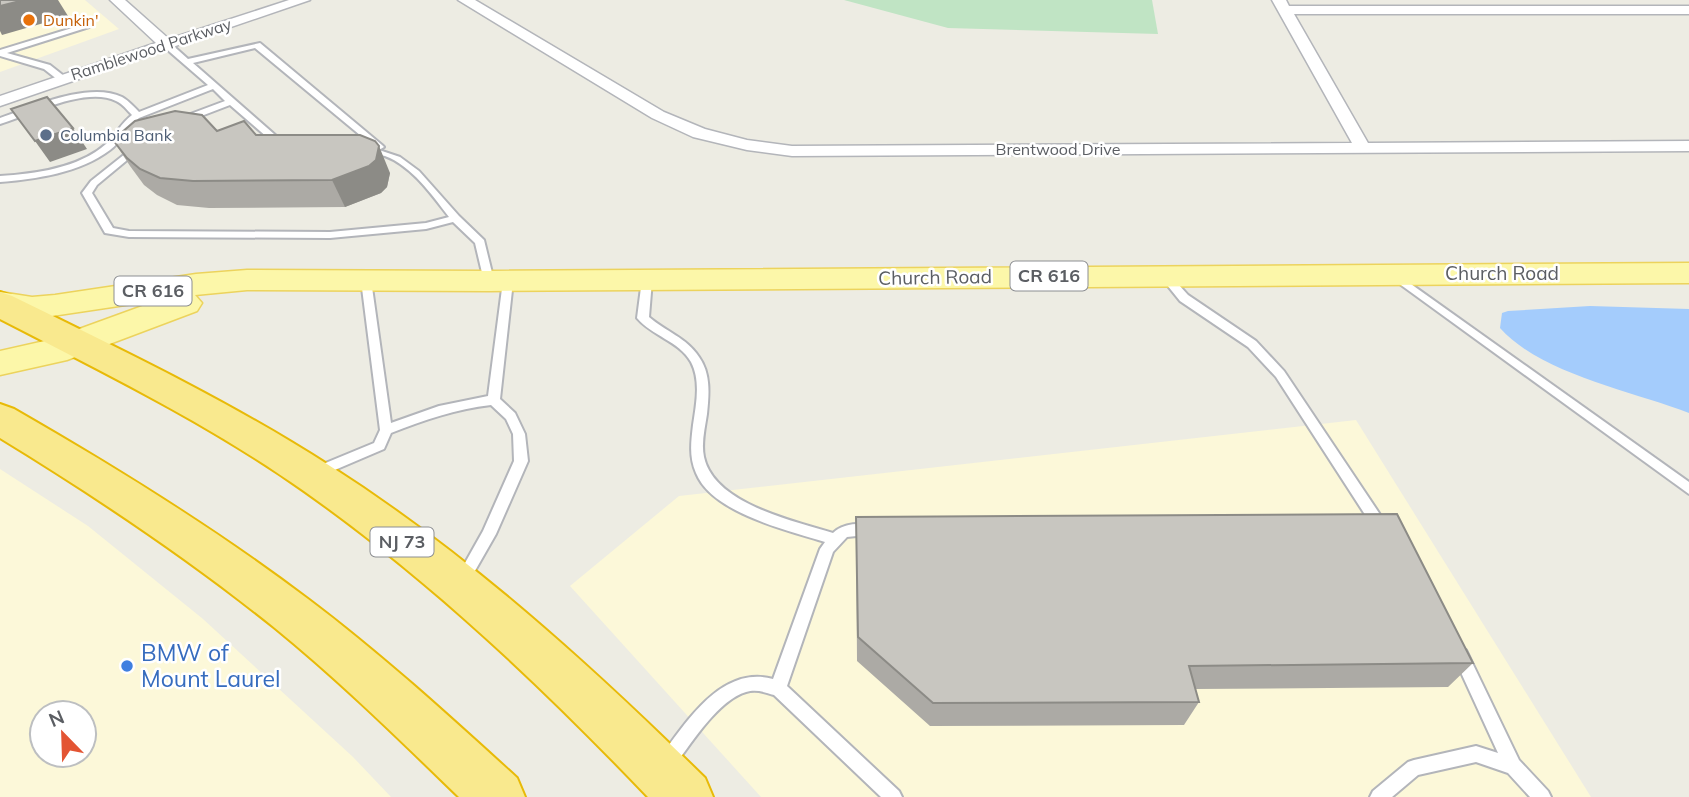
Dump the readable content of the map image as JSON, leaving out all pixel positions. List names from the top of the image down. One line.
{"streets":{"highway":["NJ 73"],"main road":["Church Road","CR 616"],"street":["Ramblewood Parkway","Brentwood Drive"]},"crossings":[["Church Road","NJ 73"]],"places":["Dunkin'","Columbia Bank","BMW of Mount Laurel"],"north":"top left"}
